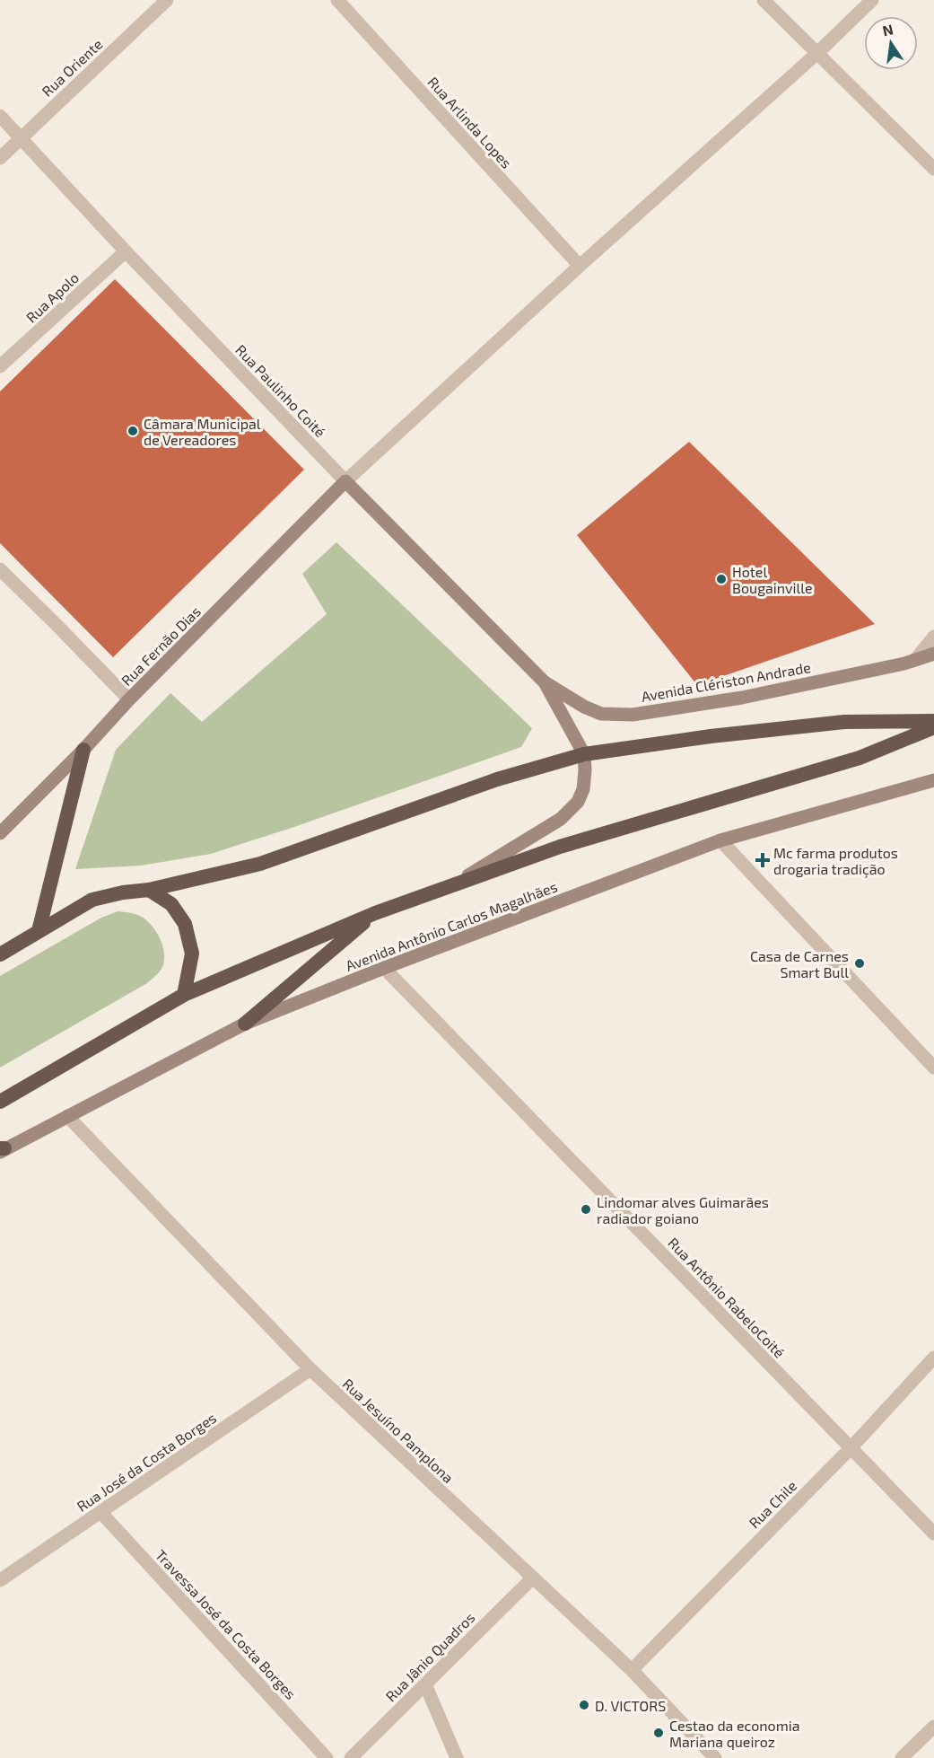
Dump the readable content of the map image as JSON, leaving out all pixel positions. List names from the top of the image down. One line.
{"streets":{"main road":["Rua Paulinho Coité","Rua Fernão Dias","Avenida Clériston Andrade","Avenida Antônio Carlos Magalhães"],"street":["Rua Oriente","Rua Arlinda Lopes","Rua Apolo","Rua Antônio RabeloCoité","Rua Jesuíno Pamplona","Rua José da Costa Borges","Rua Chile","Travessa José da Costa Borges","Rua Jânio Quadros"]},"crossings":[["Rua Oriente","Rua Paulinho Coité"],["Rua Apolo","Rua Paulinho Coité"],["Rua Paulinho Coité","Rua Fernão Dias"],["Rua Paulinho Coité","Avenida Clériston Andrade"],["Avenida Antônio Carlos Magalhães","Rua Antônio RabeloCoité"],["Avenida Antônio Carlos Magalhães","Rua Jesuíno Pamplona"],["Rua Antônio RabeloCoité","Rua Chile"],["Rua Jesuíno Pamplona","Rua José da Costa Borges"],["Rua Jesuíno Pamplona","Rua Chile"],["Rua Jesuíno Pamplona","Rua Jânio Quadros"],["Rua José da Costa Borges","Travessa José da Costa Borges"]],"places":{"other":["Câmara Municipal de Vereadores","Hotel Bougainville","Casa de Carnes Smart Bull","Lindomar alves Guimarães radiador goiano","D. VICTORS","Cestao da economia Mariana queiroz"],"health":["Mc farma produtos drogaria tradição"]},"north":"top"}
